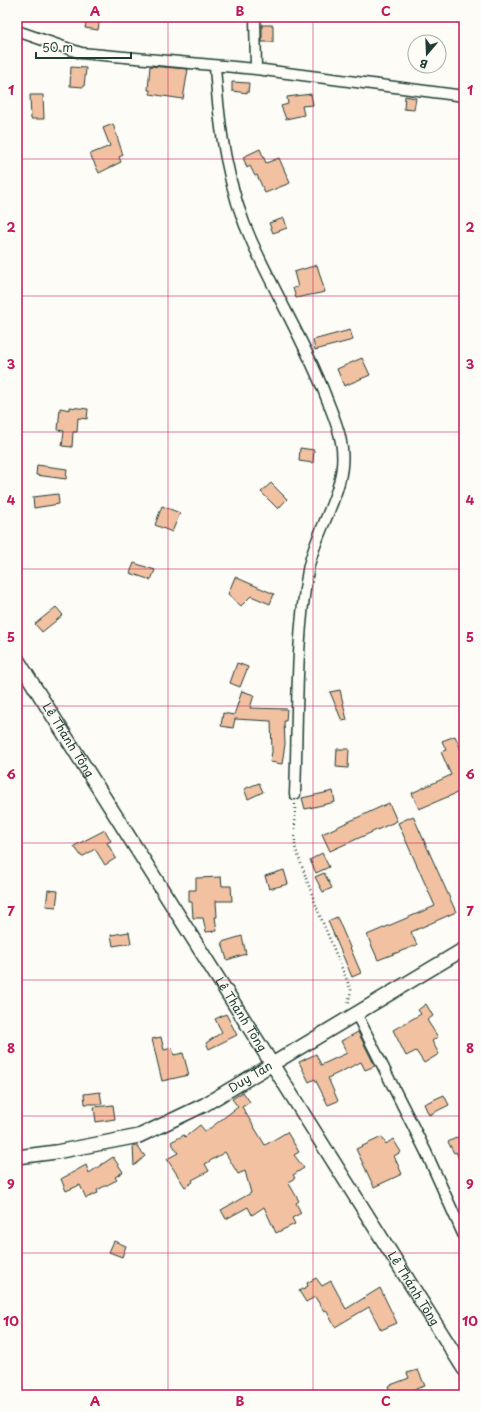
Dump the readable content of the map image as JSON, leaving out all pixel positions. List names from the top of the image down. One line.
{"streets":{"street":["Lê Thánh Tông","Duy Tân"]},"crossings":[["Lê Thánh Tông","Duy Tân"]],"scale_bar":"50 m","north":"bottom","grid":{"columns":["A","B","C"],"rows":["1","2","3","4","5","6","7","8","9","10"]}}
